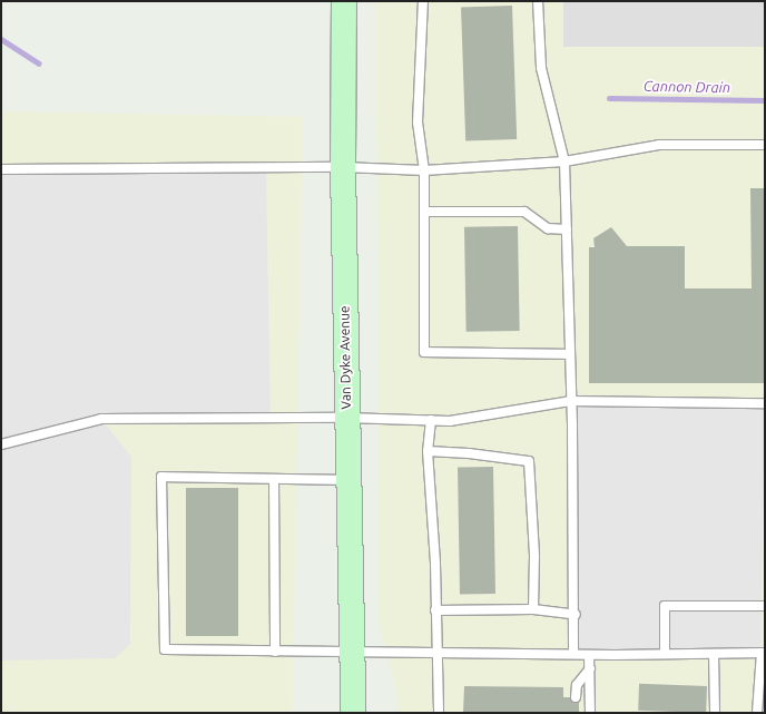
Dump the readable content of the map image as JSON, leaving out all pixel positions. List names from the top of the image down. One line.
{"streets":{"main road":["Van Dyke Avenue"]},"water":["Cannon Drain"]}
